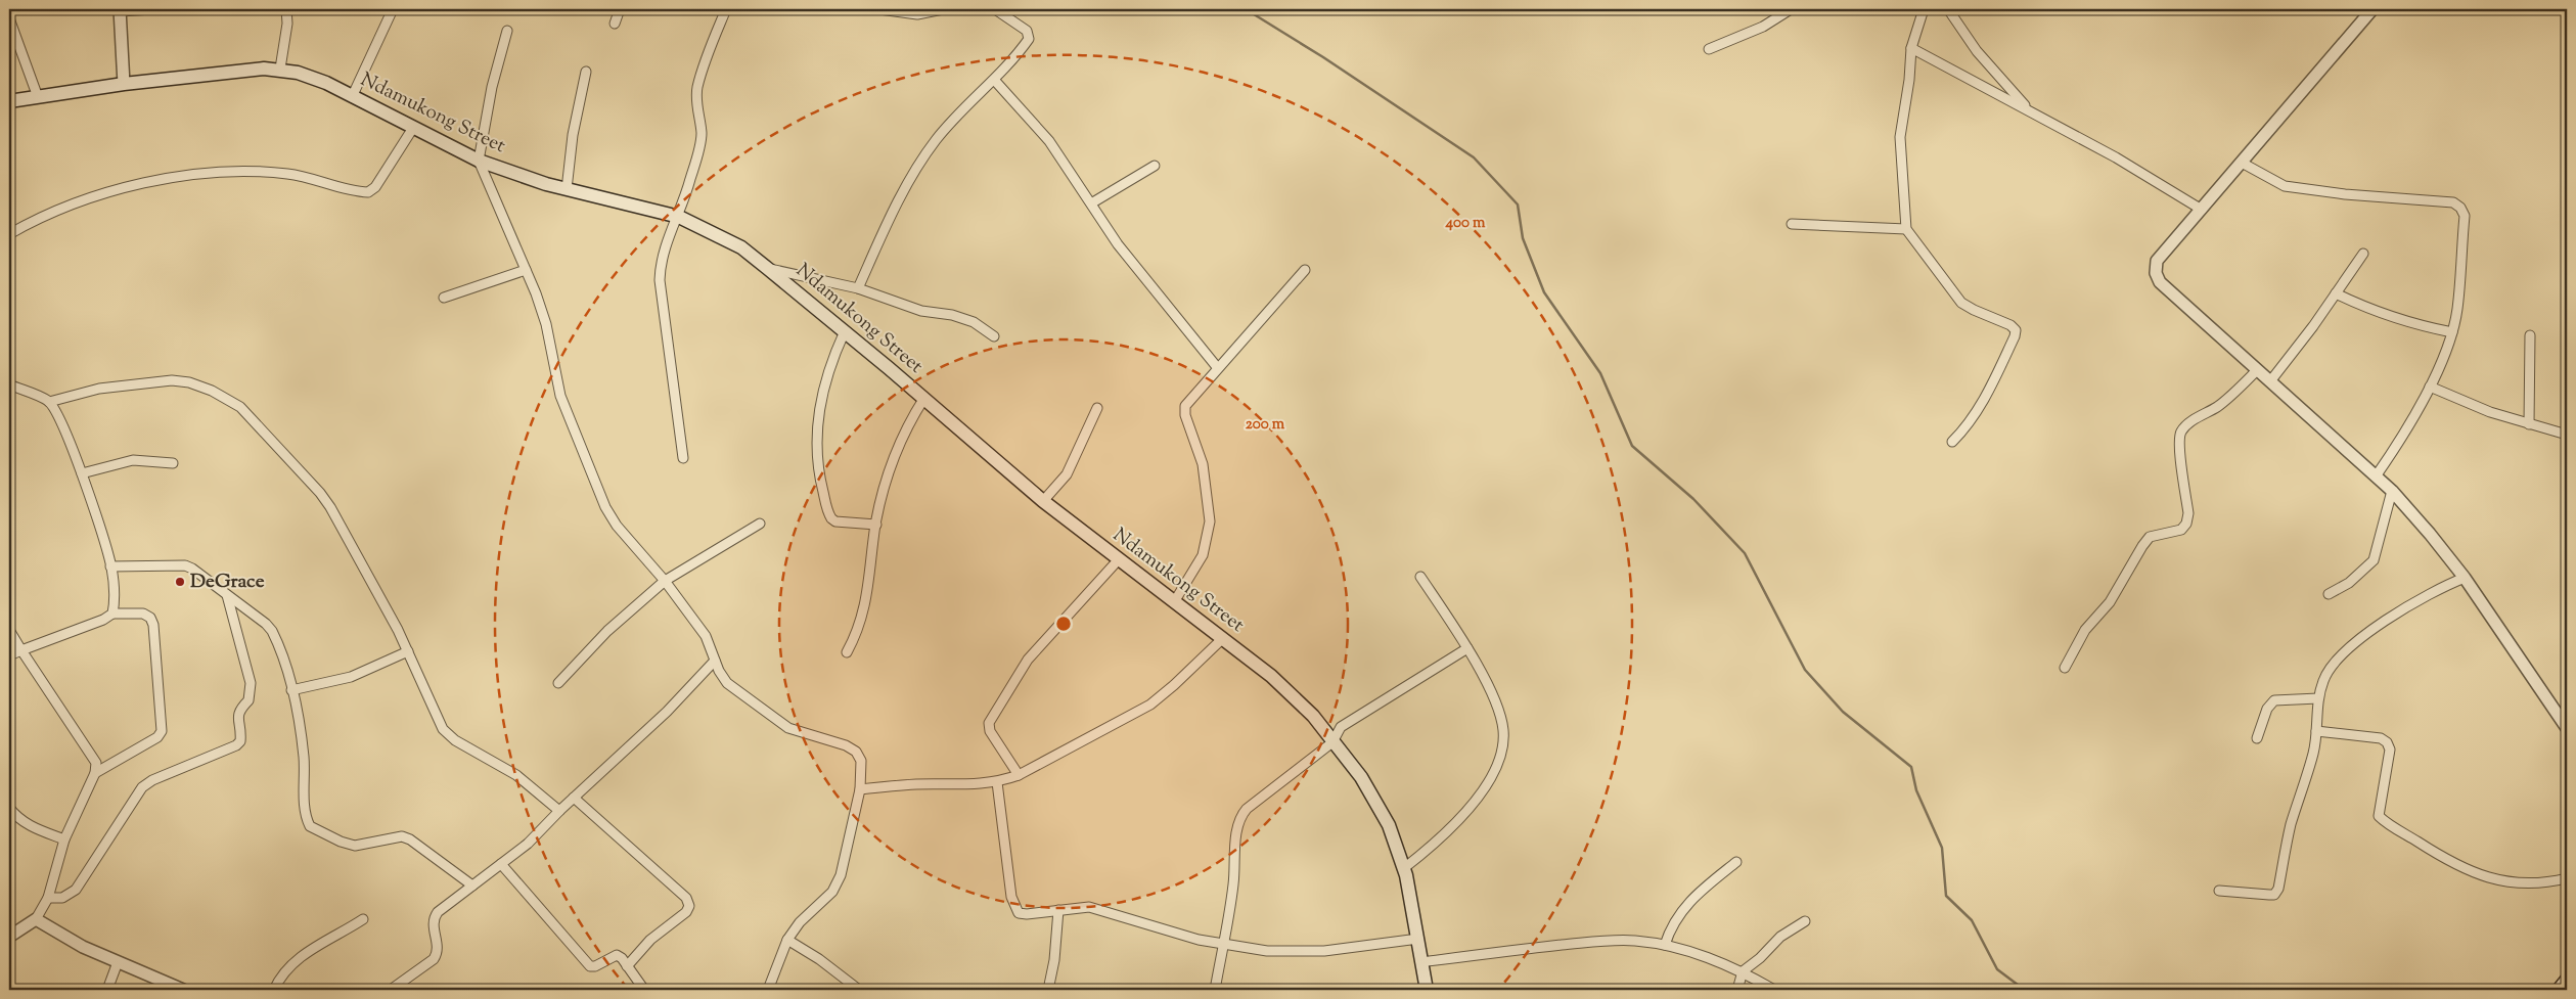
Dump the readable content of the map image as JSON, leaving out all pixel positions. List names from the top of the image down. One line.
{"streets":{"main road":["Ndamukong Street"]},"places":["DeGrace"],"rings":["400 m","200 m"]}
